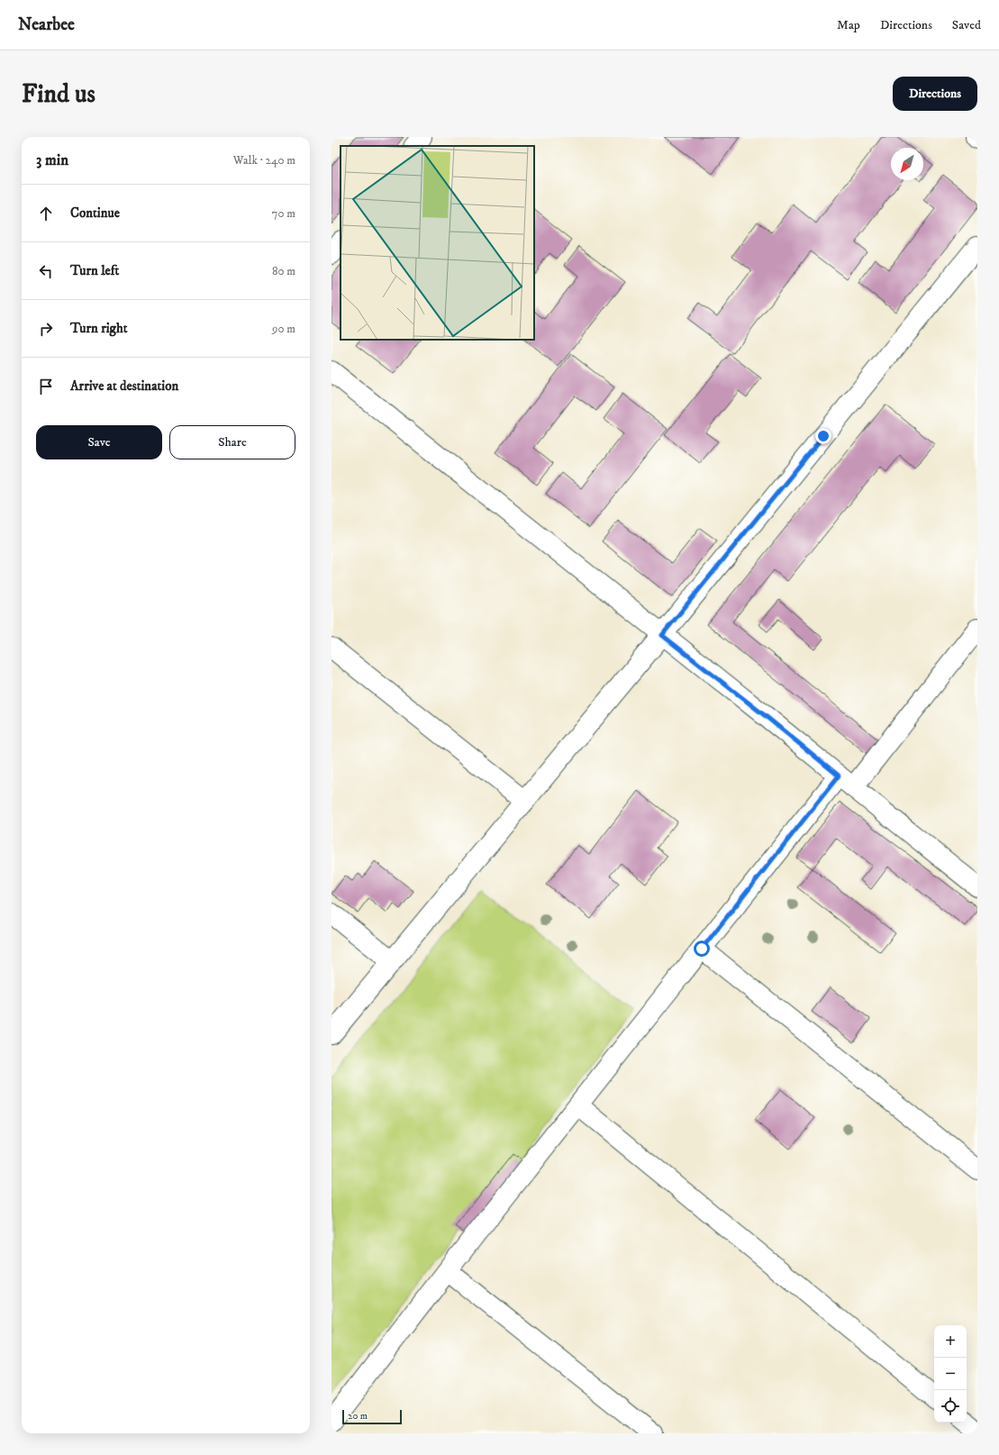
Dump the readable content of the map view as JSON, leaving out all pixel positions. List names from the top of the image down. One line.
{"scale_bar":"20 m","north":"bottom left","page":{"header":"Nearbee","nav":["Map","Directions","Saved"],"buttons":["Directions",["Save","Share"]],"title":"Find us","heading":["3 min","Walk · 240 m"],"list":[["Continue","70 m"],["Turn left","80 m"],["Turn right","90 m"],"Arrive at destination"],"map_buttons":["+","−"],"scale":"20 m"}}
